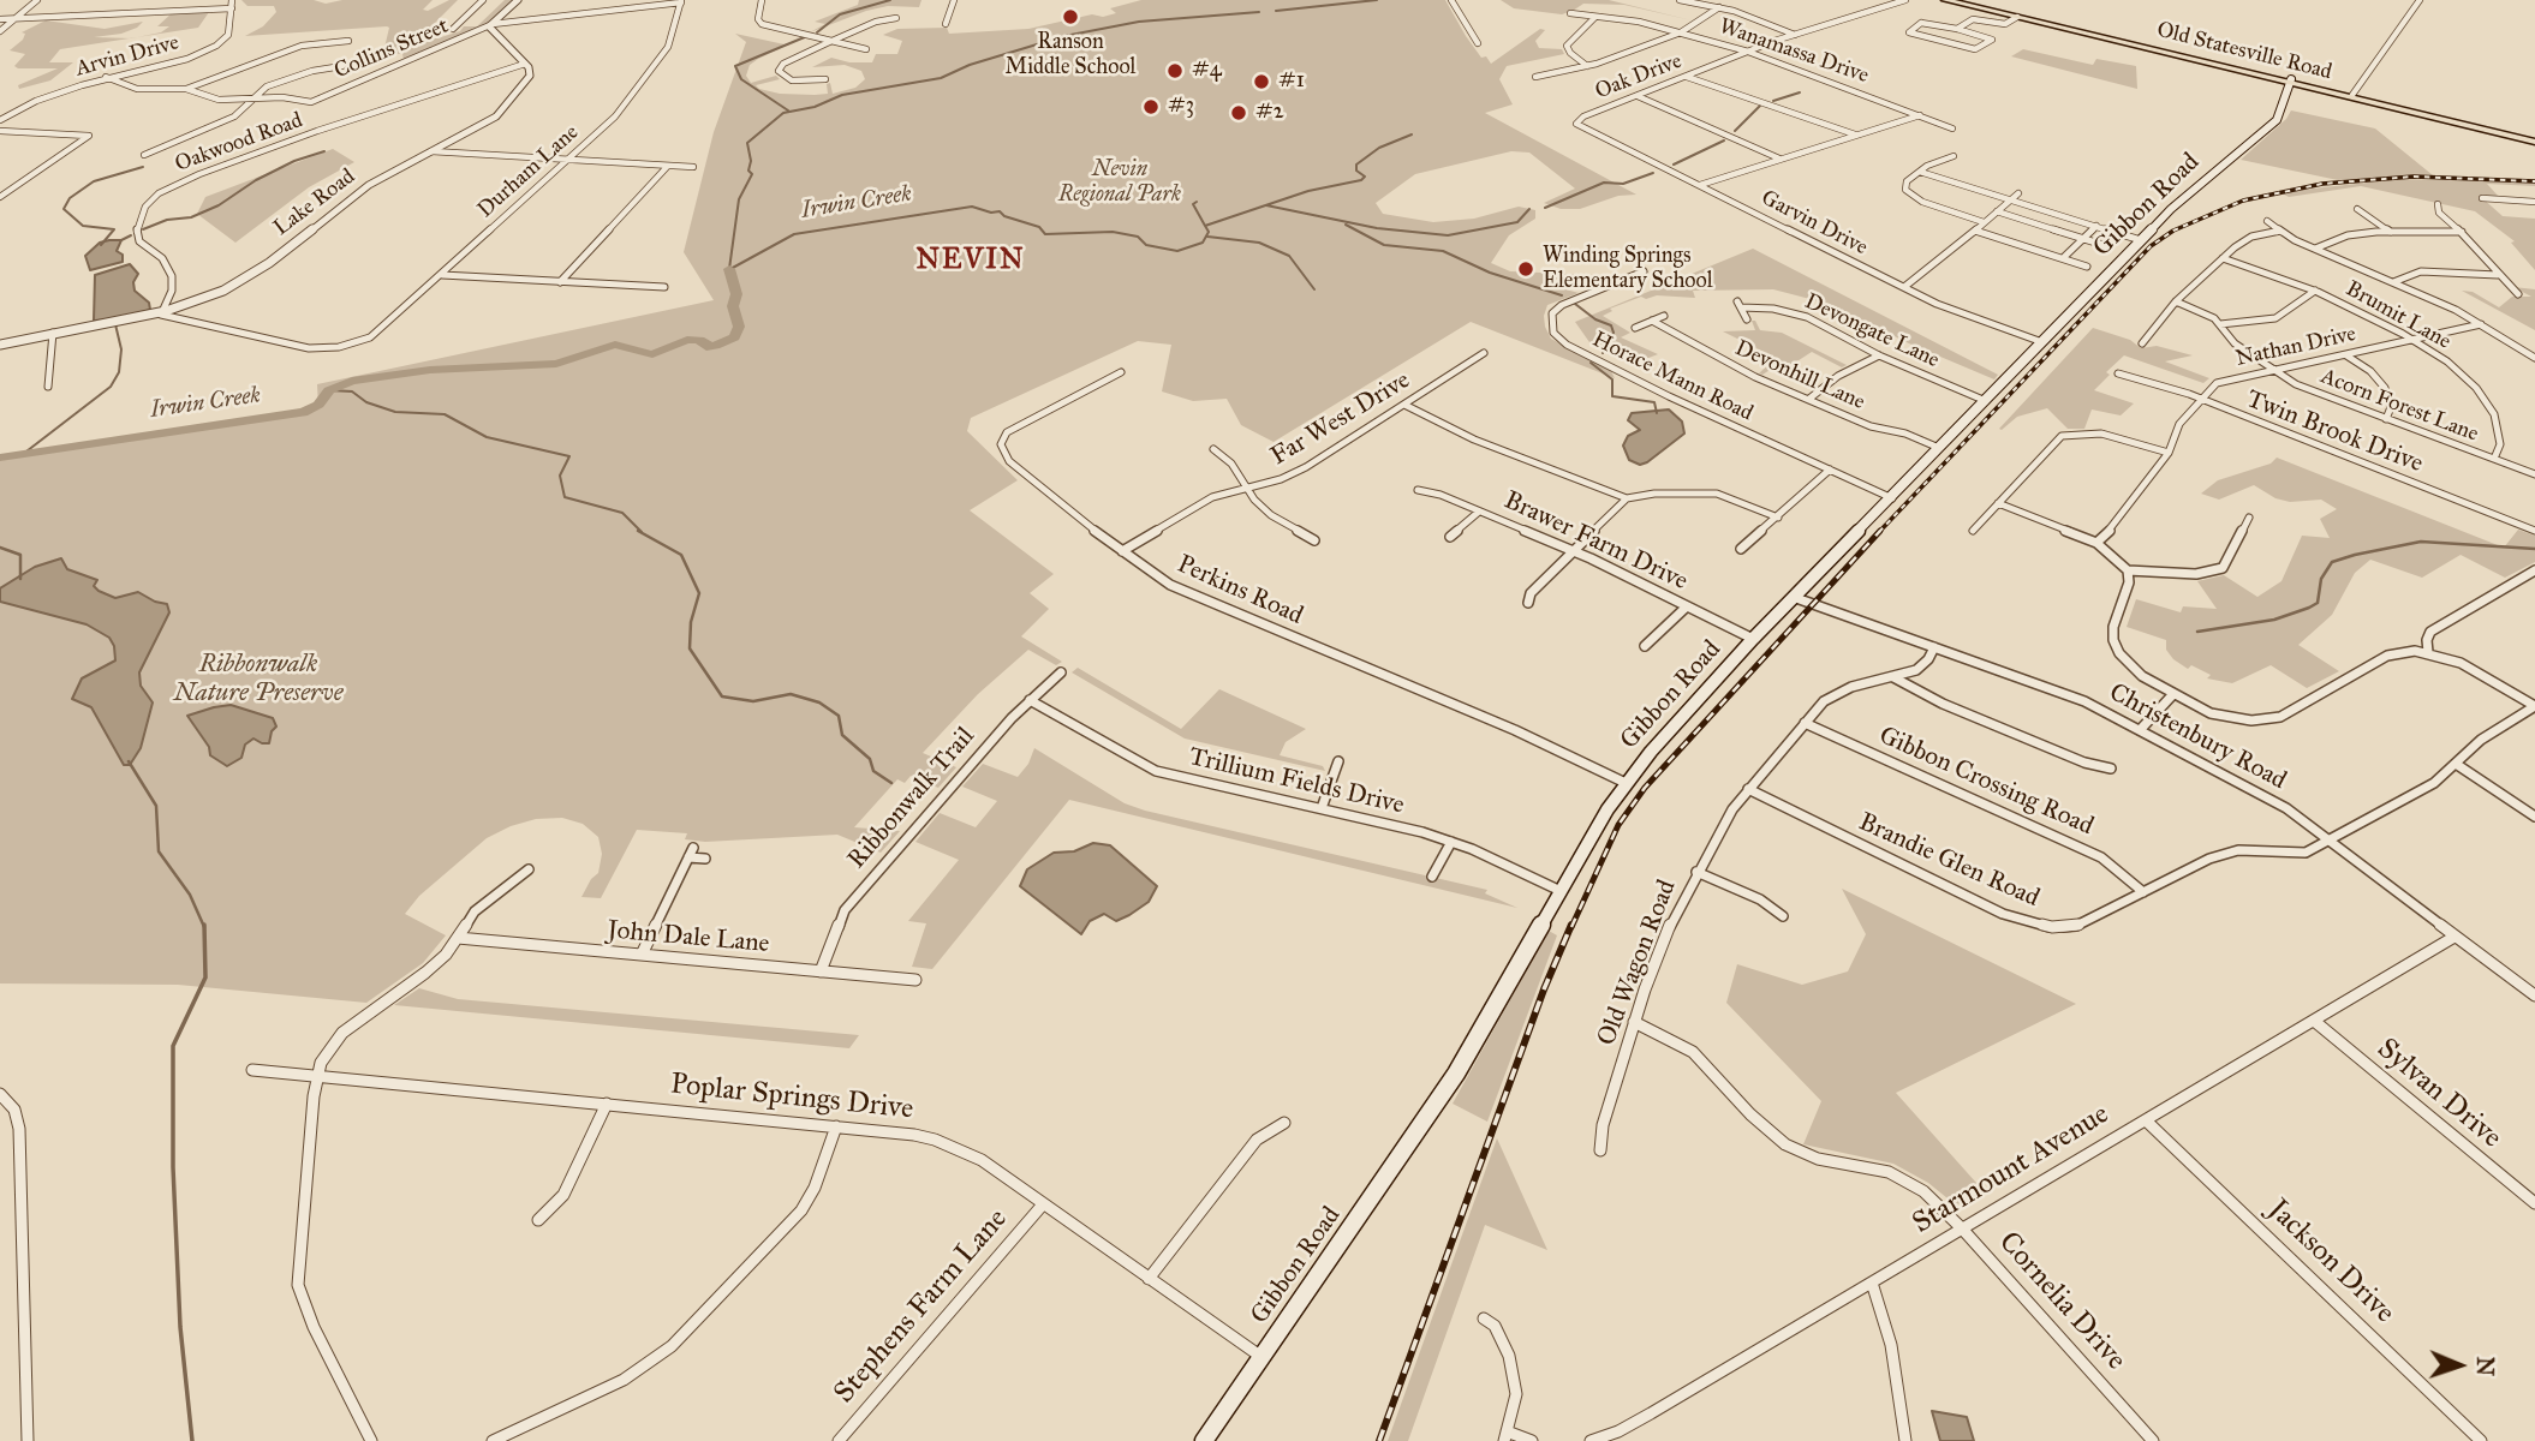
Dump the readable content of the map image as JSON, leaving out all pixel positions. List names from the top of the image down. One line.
{"streets":{"main road":["Old Statesville Road","Gibbon Road"],"street":["Collins Street","Wanamassa Drive","Arvin Drive","Oak Drive","Oakwood Road","Durham Lane","Lake Road","Garvin Drive","Brumit Lane","Devongate Lane","Nathan Drive","Devonhill Lane","Horace Mann Road","Acorn Forest Lane","Far West Drive","Twin Brook Drive","Brawer Farm Drive","Perkins Road","Christenbury Road","Trillium Fields Drive","Gibbon Crossing Road","Ribbonwalk Trail","Brandie Glen Road","John Dale Lane","Old Wagon Road","Sylvan Drive","Poplar Springs Drive","Starmount Avenue","Jackson Drive","Cornelia Drive","Stephens Farm Lane"]},"crossings":[["Collins Street","Durham Lane"],["Wanamassa Drive","Oak Drive"],["Old Statesville Road","Gibbon Road"],["Oak Drive","Garvin Drive"],["Oakwood Road","Durham Lane"],["Oakwood Road","Lake Road"],["Durham Lane","Lake Road"],["Gibbon Road","Garvin Drive"],["Gibbon Road","Devongate Lane"],["Gibbon Road","Devonhill Lane"],["Gibbon Road","Horace Mann Road"],["Gibbon Road","Brawer Farm Drive"],["Gibbon Road","Perkins Road"],["Gibbon Road","Christenbury Road"],["Gibbon Road","Trillium Fields Drive"],["Gibbon Road","Poplar Springs Drive"],["Brumit Lane","Nathan Drive"],["Brumit Lane","Acorn Forest Lane"],["Nathan Drive","Acorn Forest Lane"],["Nathan Drive","Twin Brook Drive"],["Far West Drive","Perkins Road"],["Christenbury Road","Brandie Glen Road"],["Christenbury Road","Old Wagon Road"],["Christenbury Road","Starmount Avenue"],["Trillium Fields Drive","Ribbonwalk Trail"],["Gibbon Crossing Road","Brandie Glen Road"],["Gibbon Crossing Road","Old Wagon Road"],["Ribbonwalk Trail","John Dale Lane"],["Brandie Glen Road","Old Wagon Road"],["Old Wagon Road","Cornelia Drive"],["Sylvan Drive","Starmount Avenue"],["Poplar Springs Drive","Stephens Farm Lane"],["Starmount Avenue","Jackson Drive"],["Starmount Avenue","Cornelia Drive"]],"districts":["NEVIN"],"water":["Irwin Creek"],"parks":["Nevin Regional Park","Ribbonwalk Nature Preserve"],"places":["Ranson Middle School","#4","#1","#3","#2","Winding Springs Elementary School"],"north":"right"}
